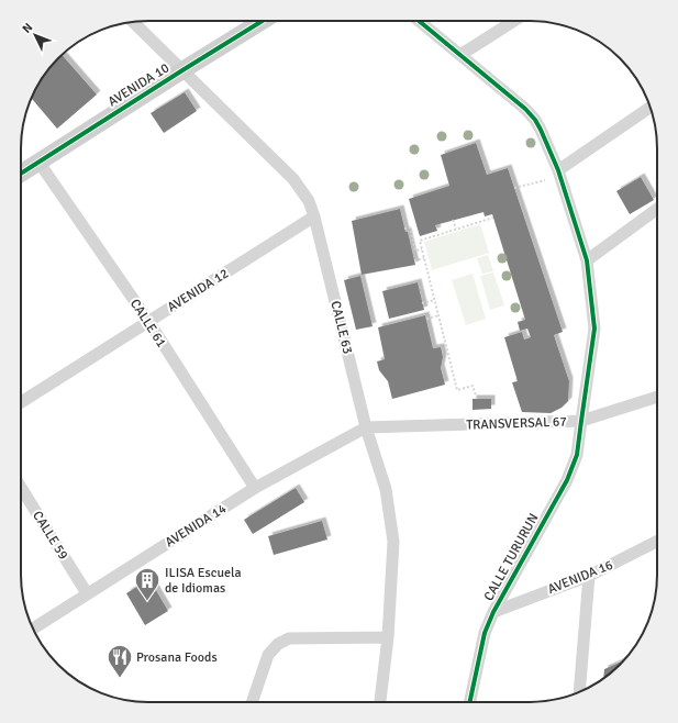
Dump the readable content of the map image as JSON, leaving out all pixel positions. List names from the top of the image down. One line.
{"streets":{"street":["AVENIDA 10","AVENIDA 12","CALLE 61","CALLE 63","TRANSVERSAL 67","AVENIDA 14","CALLE 59","CALLE TURURUN","AVENIDA 16"]},"crossings":[["AVENIDA 10","CALLE 61"],["AVENIDA 10","CALLE 63"],["AVENIDA 12","CALLE 61"],["AVENIDA 12","CALLE 63"],["CALLE 61","AVENIDA 14"],["CALLE 63","TRANSVERSAL 67"],["CALLE 63","AVENIDA 14"],["TRANSVERSAL 67","AVENIDA 14"],["TRANSVERSAL 67","CALLE TURURUN"],["AVENIDA 14","CALLE 59"],["CALLE TURURUN","AVENIDA 16"]],"places":{"building":["ILISA Escuela de Idiomas"],"restaurant":["Prosana Foods"]},"north":"top left"}
